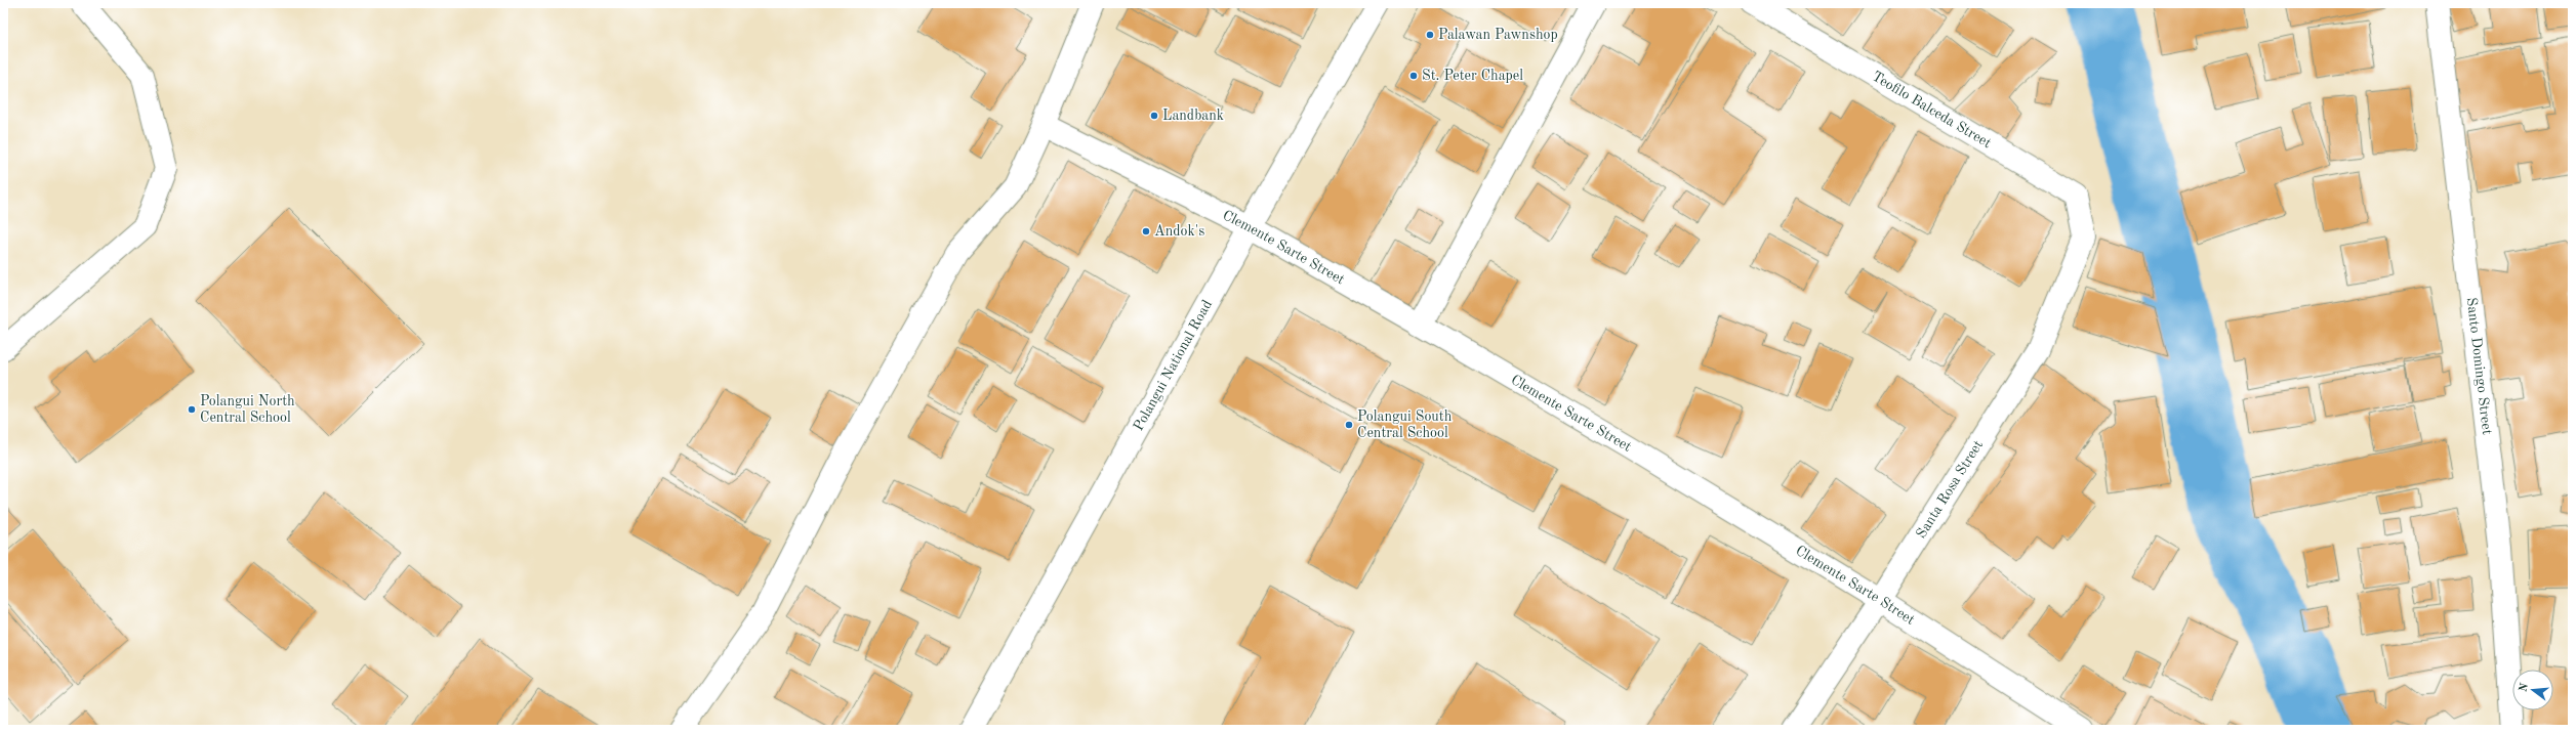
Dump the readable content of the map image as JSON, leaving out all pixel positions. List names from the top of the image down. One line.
{"streets":{"street":["Teofilo Balceda Street","Clemente Sarte Street","Polangui National Road","Santo Domingo Street","Santa Rosa Street"]},"crossings":[["Teofilo Balceda Street","Santa Rosa Street"],["Clemente Sarte Street","Polangui National Road"],["Clemente Sarte Street","Santa Rosa Street"]],"places":["Palawan Pawnshop","St. Peter Chapel","Landbank","Andok's","Polangui North Central School","Polangui South Central School"],"north":"left"}
